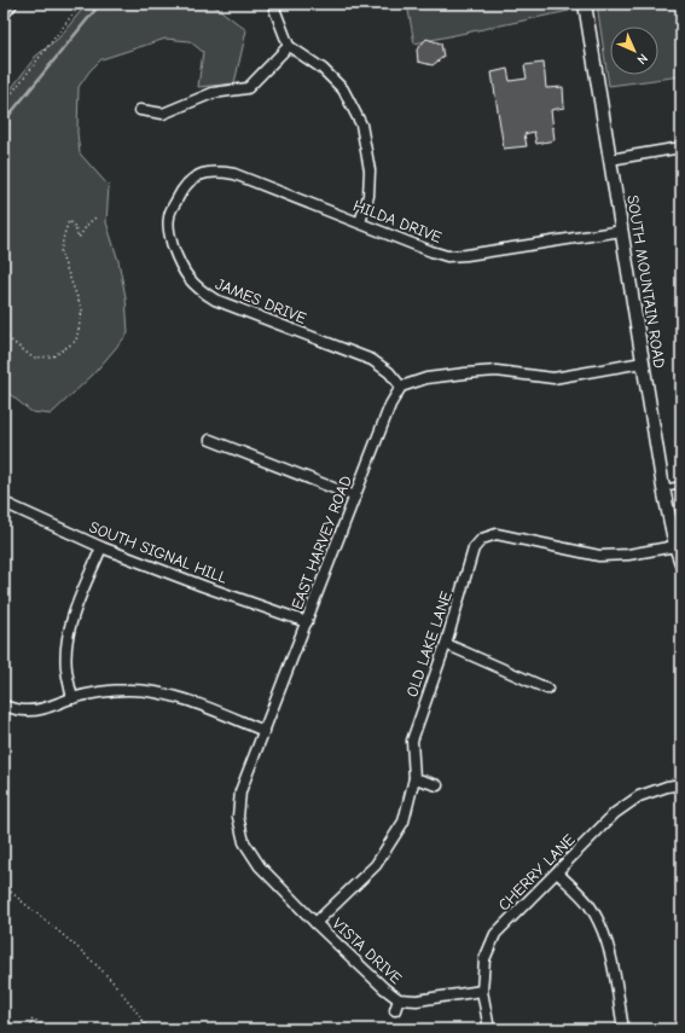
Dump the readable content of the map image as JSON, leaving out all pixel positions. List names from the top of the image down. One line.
{"streets":{"street":["HILDA DRIVE","SOUTH MOUNTAIN ROAD","JAMES DRIVE","EAST HARVEY ROAD","SOUTH SIGNAL HILL","OLD LAKE LANE","CHERRY LANE","VISTA DRIVE"]},"crossings":[["HILDA DRIVE","SOUTH MOUNTAIN ROAD"],["HILDA DRIVE","JAMES DRIVE"],["SOUTH MOUNTAIN ROAD","OLD LAKE LANE"],["JAMES DRIVE","EAST HARVEY ROAD"],["EAST HARVEY ROAD","SOUTH SIGNAL HILL"],["EAST HARVEY ROAD","OLD LAKE LANE"],["EAST HARVEY ROAD","VISTA DRIVE"],["OLD LAKE LANE","VISTA DRIVE"],["CHERRY LANE","VISTA DRIVE"]],"north":"bottom right"}
